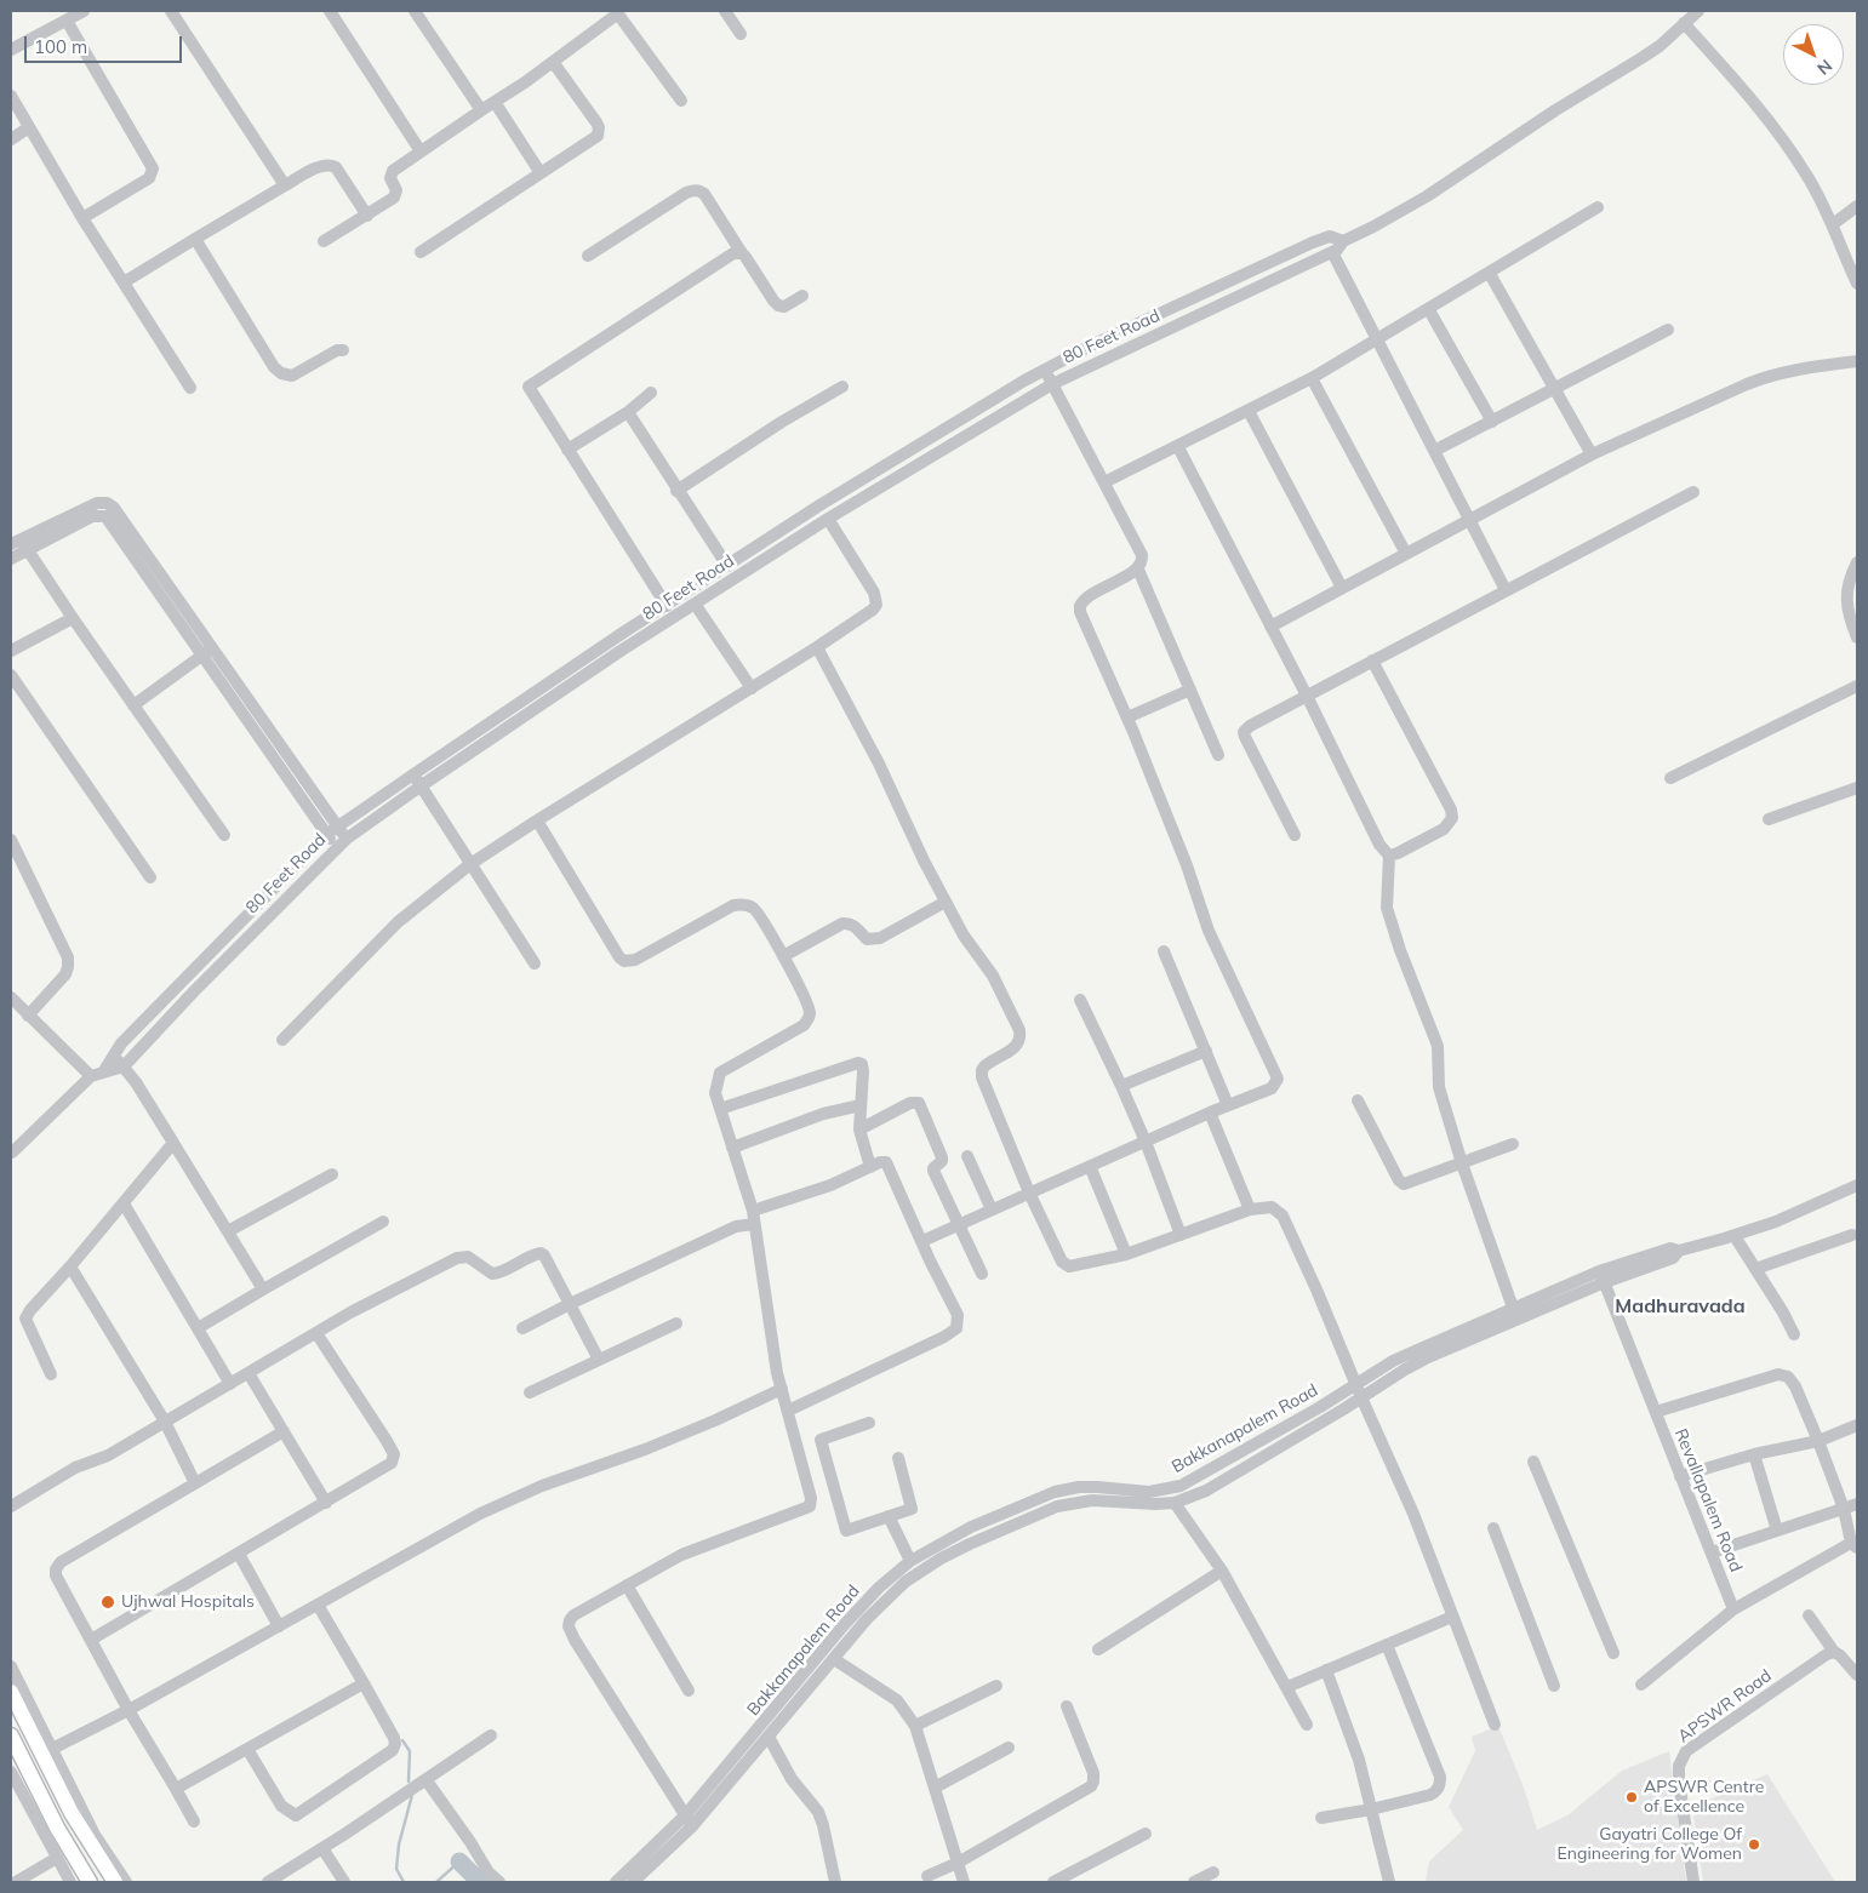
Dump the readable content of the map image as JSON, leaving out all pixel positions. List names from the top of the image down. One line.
{"streets":{"street":["80 Feet Road","Bakkanapalem Road","Revallapalem Road","APSWR Road"]},"crossings":[["Bakkanapalem Road","Revallapalem Road"]],"districts":["Madhuravada"],"places":["Ujhwal Hospitals","APSWR Centre of Excellence","Gayatri College Of Engineering for Women"],"scale_bar":"100 m","north":"bottom right"}
